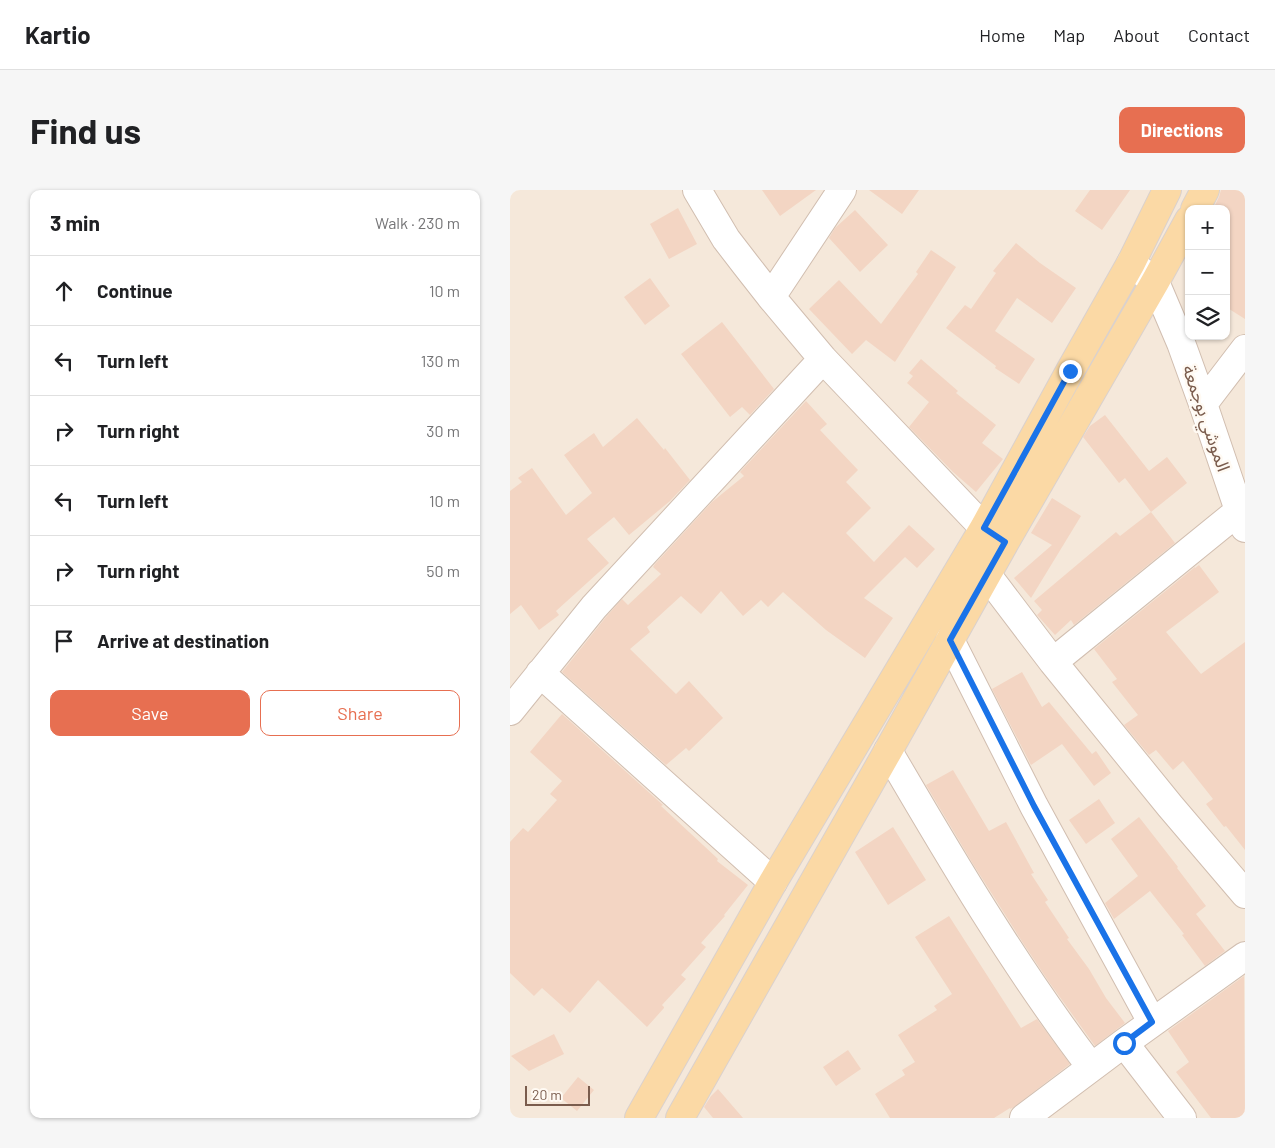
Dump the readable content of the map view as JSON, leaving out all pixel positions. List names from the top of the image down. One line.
{"streets":{"street":["الموشي بوجمعة"]},"scale_bar":"20 m","page":{"header":"Kartio","nav":["Home","Map","About","Contact"],"buttons":["Directions",["Save","Share"]],"title":"Find us","heading":["3 min","Walk · 230 m"],"map_buttons":["+","−"],"list":[["Continue","10 m"],["Turn left","130 m"],["Turn right","30 m"],["Turn left","10 m"],["Turn right","50 m"],"Arrive at destination"],"scale":"20 m"}}
